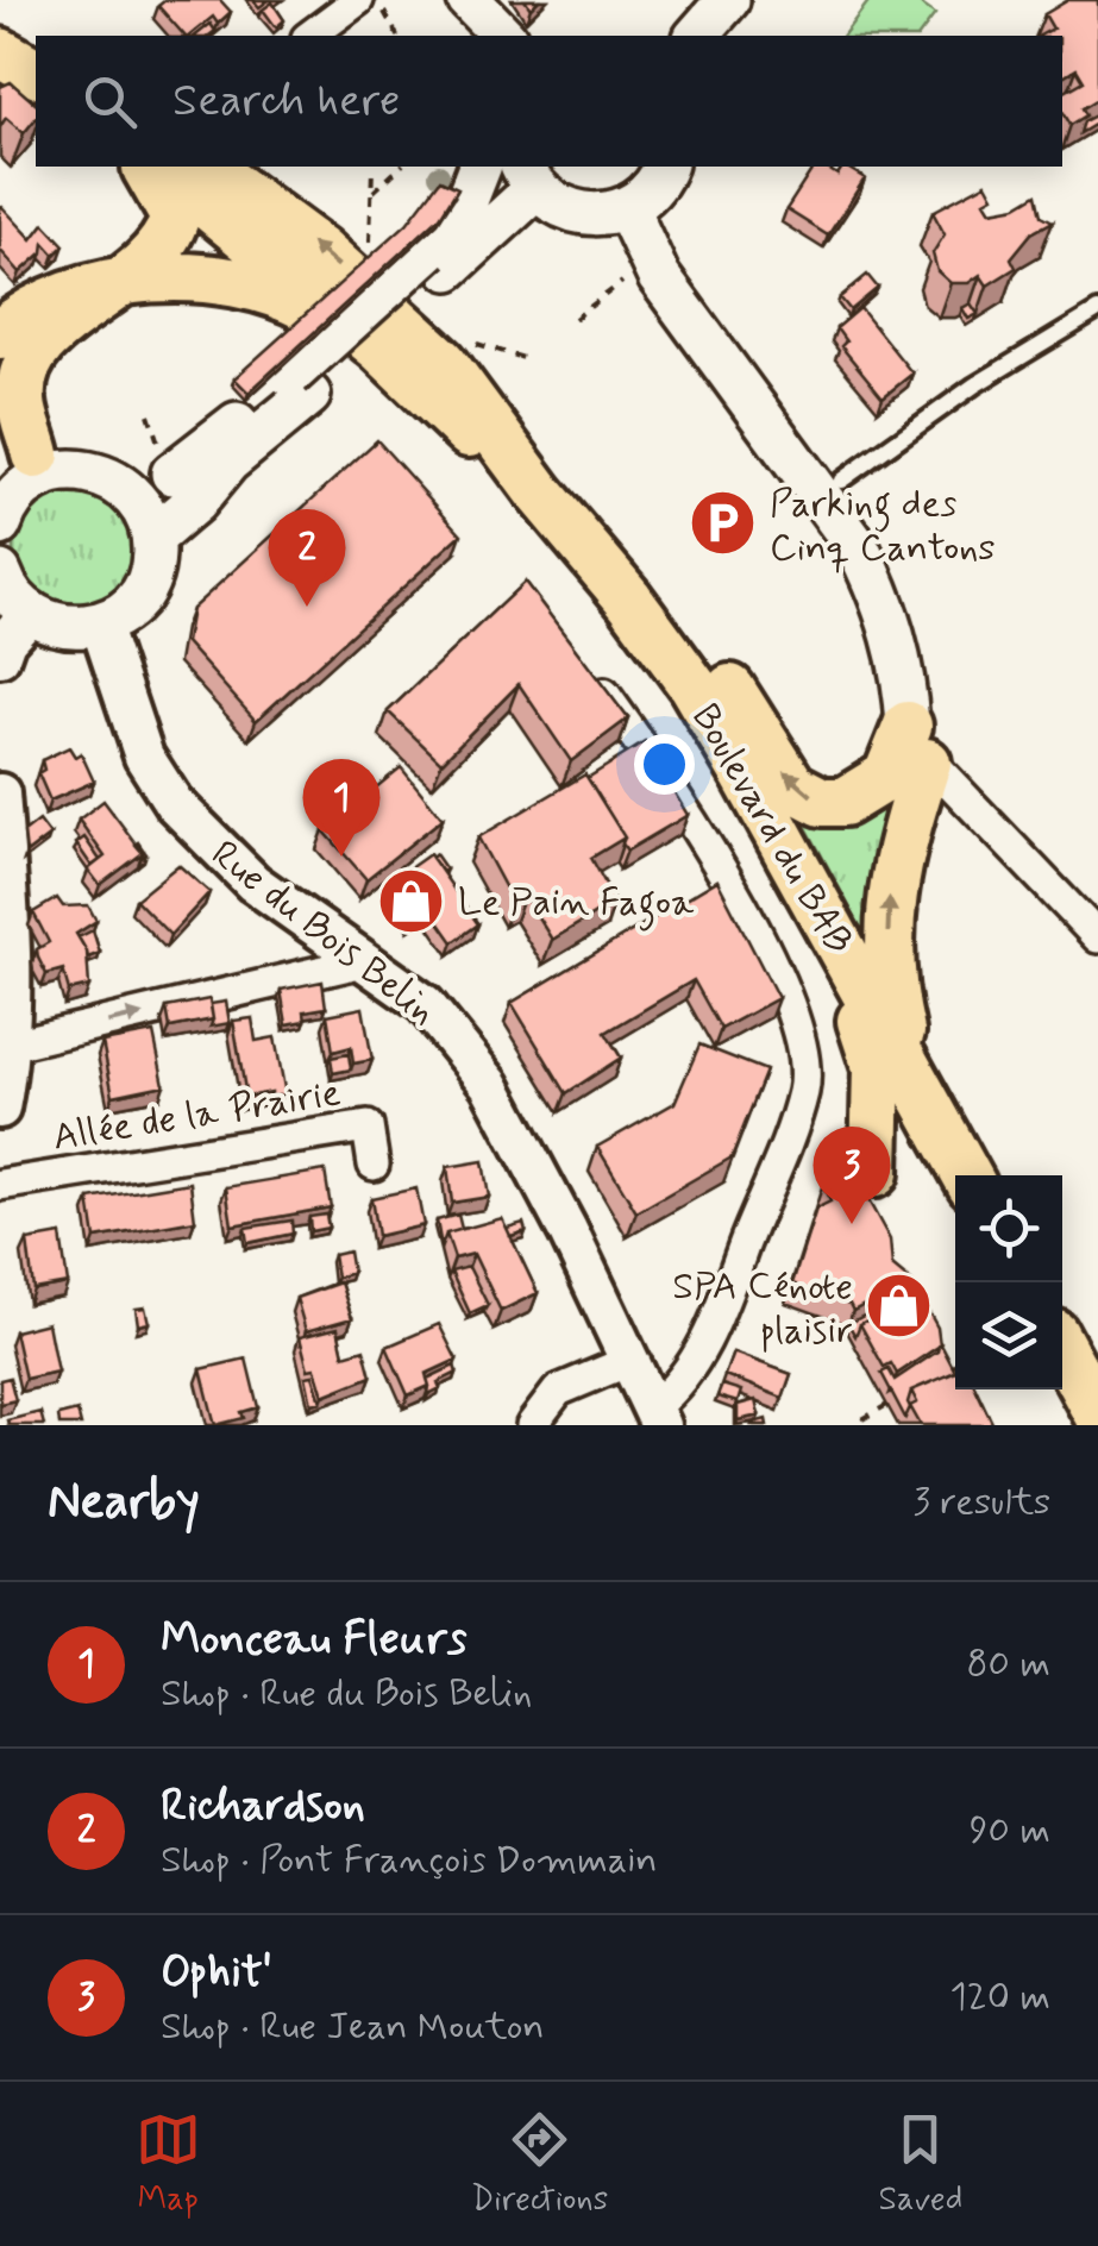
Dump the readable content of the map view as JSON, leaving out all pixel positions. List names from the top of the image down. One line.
{"streets":{"main road":["Boulevard du BAB"],"street":["Rue du Bois Belin","Allée de la Prairie"]},"places":{"parking":["Parking des Cinq Cantons"],"shop":["Le Pain Fagoa","SPA Cénote plaisir"]},"page":{"search":"Search here","pins":["2","1","3"],"heading":["Nearby","3 results"],"list":[{"mark":"1","name":"Monceau Fleurs","note":"Shop · Rue du Bois Belin","value":"80 m"},{"mark":"2","name":"Richardson","note":"Shop · Pont François Dommain","value":"90 m"},{"mark":"3","name":"Ophit'","note":"Shop · Rue Jean Mouton","value":"120 m"}],"nav":["Map","Directions","Saved"]}}
